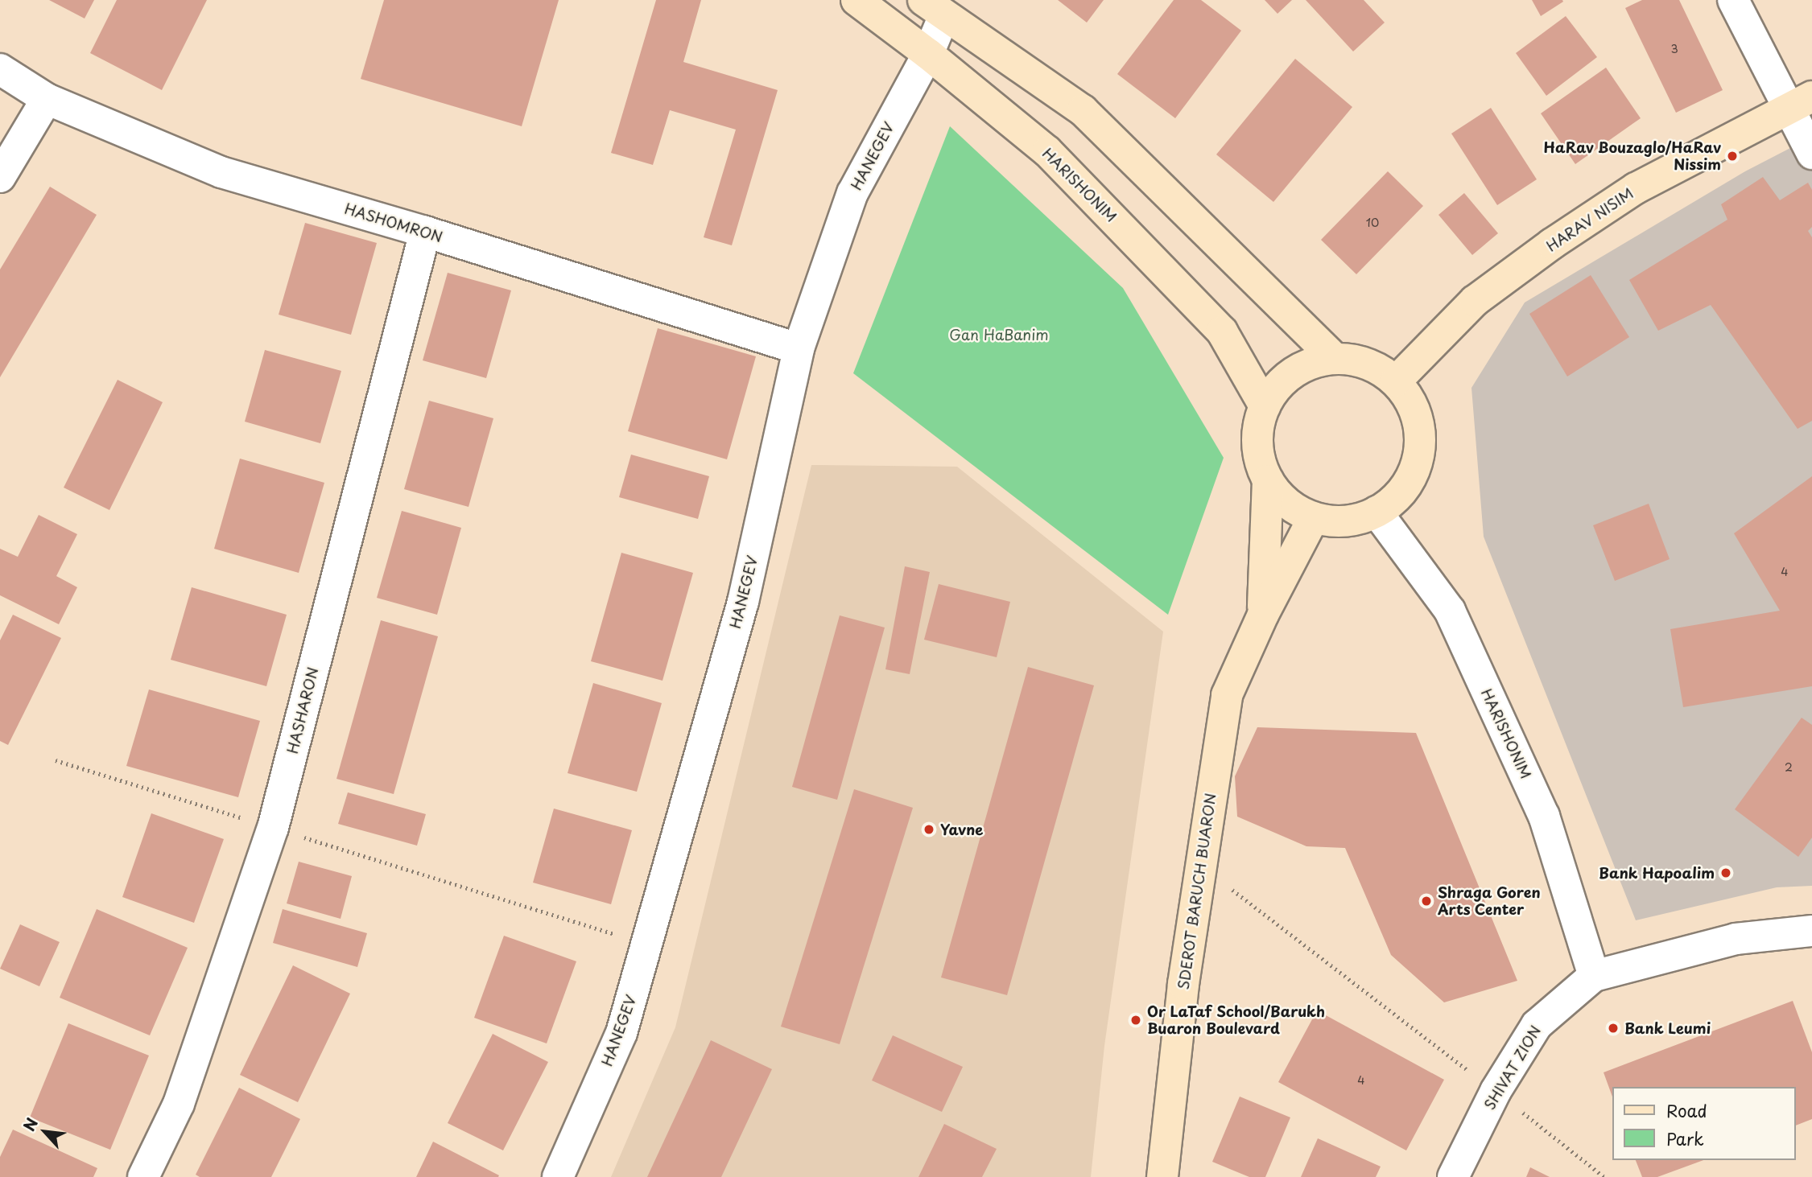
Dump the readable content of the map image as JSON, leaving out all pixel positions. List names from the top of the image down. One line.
{"streets":{"street":["HANEGEV","HARISHONIM","HARAV NISIM","HASHOMRON","HASHARON","SDEROT BARUCH BUARON","SHIVAT ZION"]},"crossings":[["HANEGEV","HARISHONIM"],["HANEGEV","HASHOMRON"],["HARISHONIM","HARAV NISIM"],["HARISHONIM","SDEROT BARUCH BUARON"],["HARISHONIM","SHIVAT ZION"],["HARAV NISIM","SDEROT BARUCH BUARON"],["HASHOMRON","HASHARON"]],"parks":["Gan HaBanim"],"places":["HaRav Bouzaglo/HaRav Nissim","Yavne","Bank Hapoalim","Shraga Goren Arts Center","Or LaTaf School/Barukh Buaron Boulevard","Bank Leumi"],"house_numbers":["3","10","4","2","4"],"legend":["Road","Park"],"north":"top left"}
